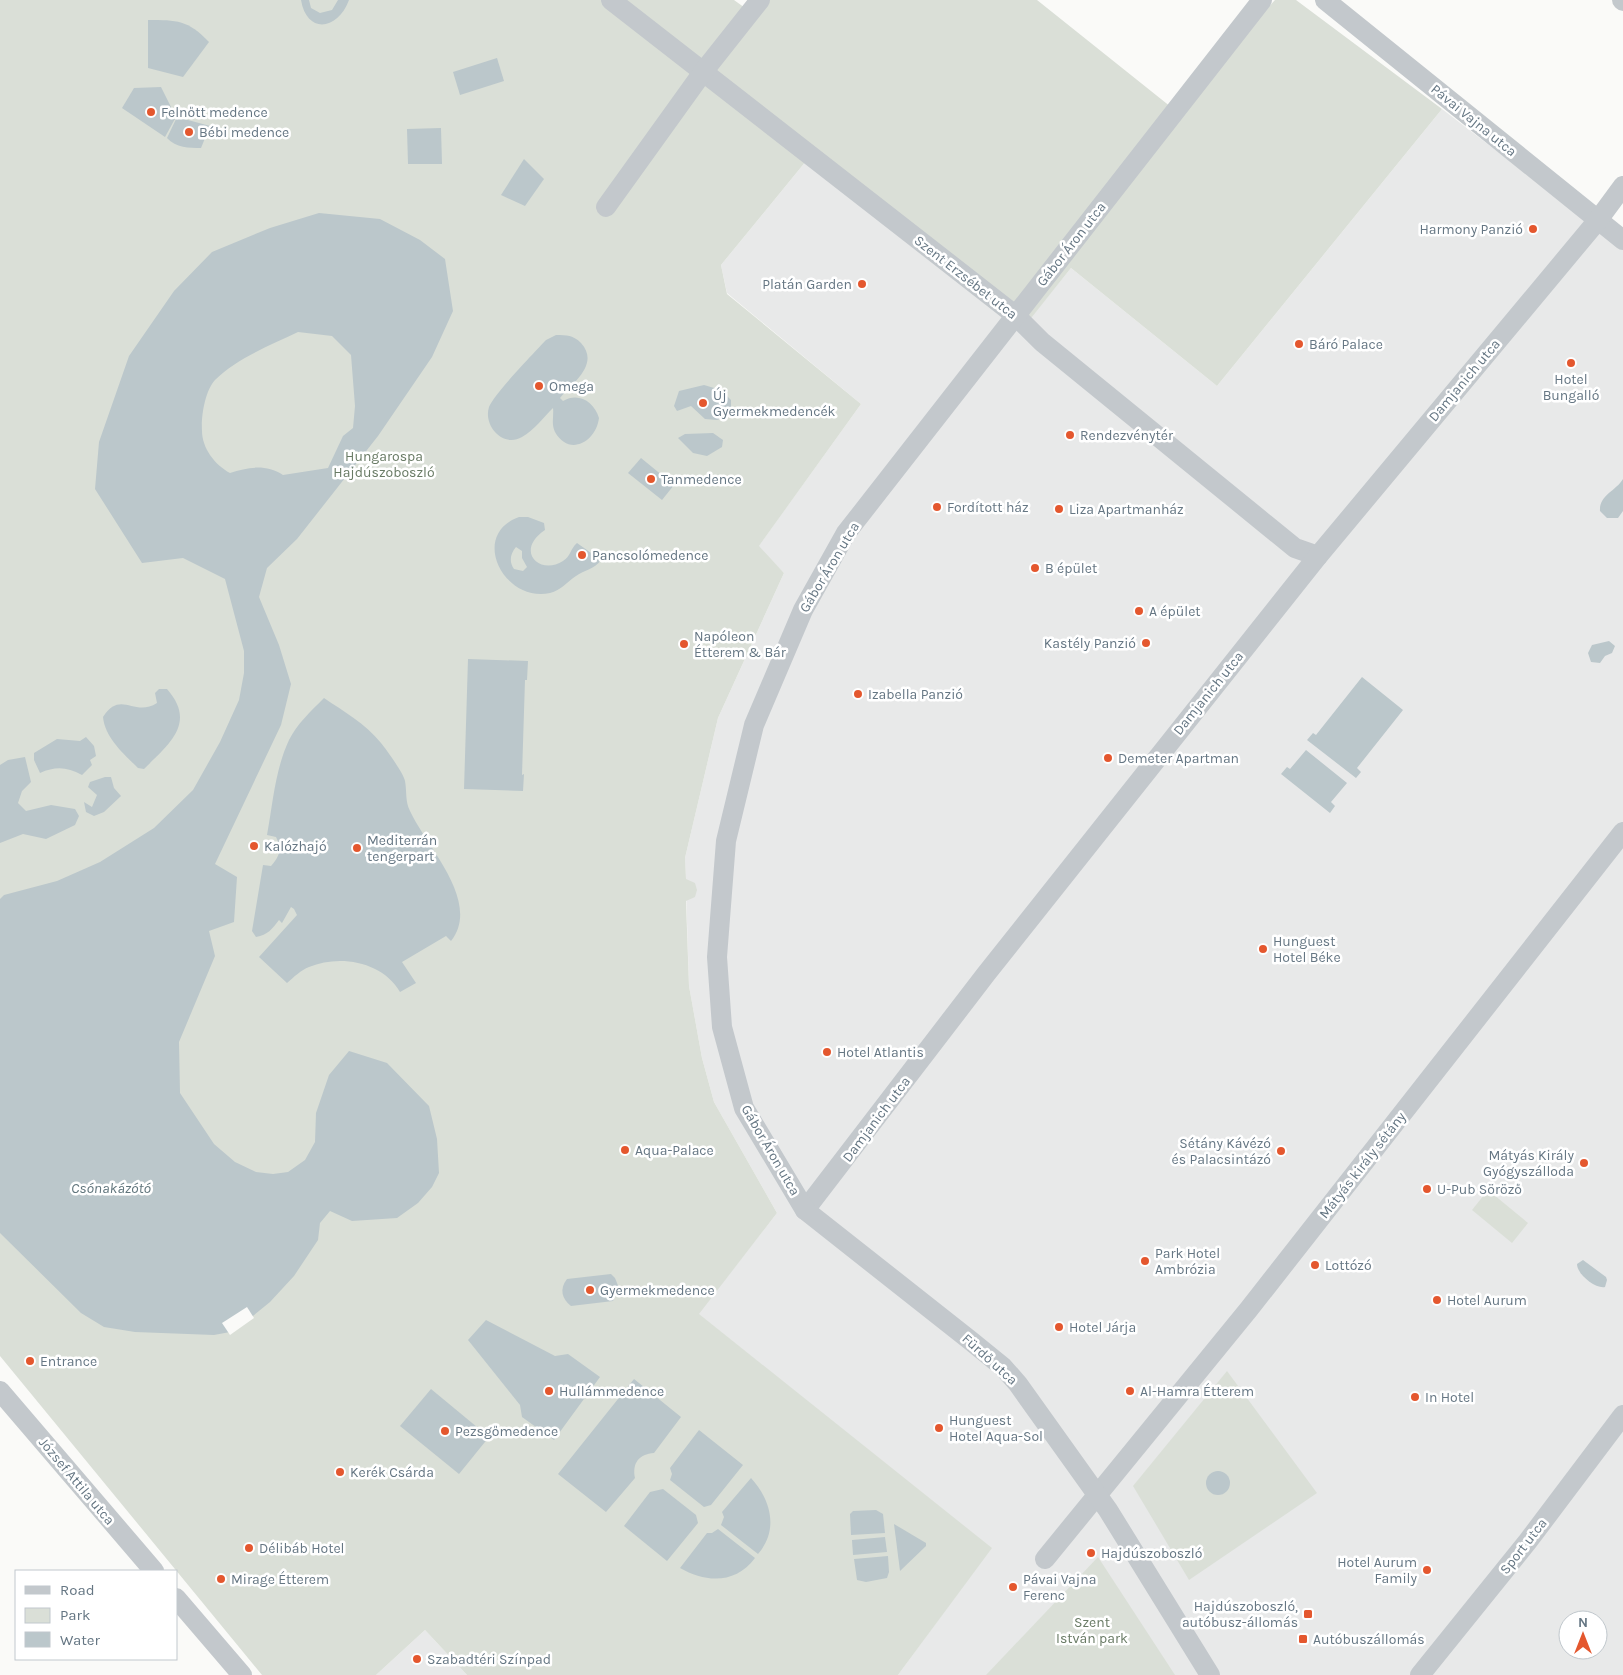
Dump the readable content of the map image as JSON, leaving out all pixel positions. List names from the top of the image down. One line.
{"streets":{"street":["Pávai Vajna utca","Gábor Áron utca","Szent Erzsébet utca","Damjanich utca","Mátyás király sétány","Fürdő utca","József Attila utca","Sport utca"]},"crossings":[["Pávai Vajna utca","Damjanich utca"],["Gábor Áron utca","Szent Erzsébet utca"],["Gábor Áron utca","Damjanich utca"],["Gábor Áron utca","Fürdő utca"],["Szent Erzsébet utca","Damjanich utca"],["Damjanich utca","Fürdő utca"],["Mátyás király sétány","Fürdő utca"]],"water":["Csónakázótó"],"parks":["Hungarospa Hajdúszoboszló","Szent István park"],"places":{"other":["Felnőtt medence","Bébi medence","Harmony Panzió","Platán Garden","Báró Palace","Hotel Bungalló","Omega","Új Gyermekmedencék","Rendezvénytér","Tanmedence","Fordított ház","Liza Apartmanház","Pancsolómedence","B épület","A épület","Kastély Panzió","Napóleon Étterem & Bár","Izabella Panzió","Demeter Apartman","Kalózhajó","Mediterrán tengerpart","Hunguest Hotel Béke","Hotel Atlantis","Aqua-Palace","Sétány Kávézó és Palacsintázó","Mátyás Király Gyógyszálloda","U-Pub Söröző","Park Hotel Ambrózia","Lottózó","Gyermekmedence","Hotel Aurum","Hotel Járja","Entrance","Hullámmedence","Al-Hamra Étterem","In Hotel","Hunguest Hotel Aqua-Sol","Pezsgőmedence","Kerék Csárda","Délibáb Hotel","Hajdúszoboszló","Hotel Aurum Family","Mirage Étterem","Pávai Vajna Ferenc","Szabadtéri Színpad"],"transit":["Hajdúszoboszló, autóbusz-állomás","Autóbuszállomás"]},"legend":["Road","Park","Water"],"north":"top"}
